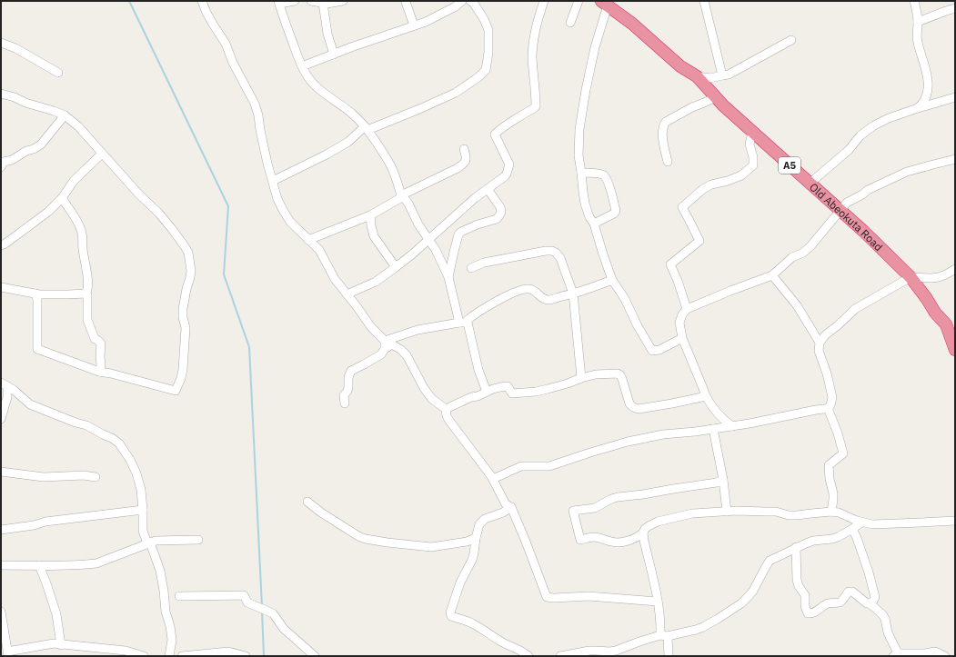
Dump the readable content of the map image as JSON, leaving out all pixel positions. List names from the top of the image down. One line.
{"streets":{"highway":["A5","Old Abeokuta Road"]}}
